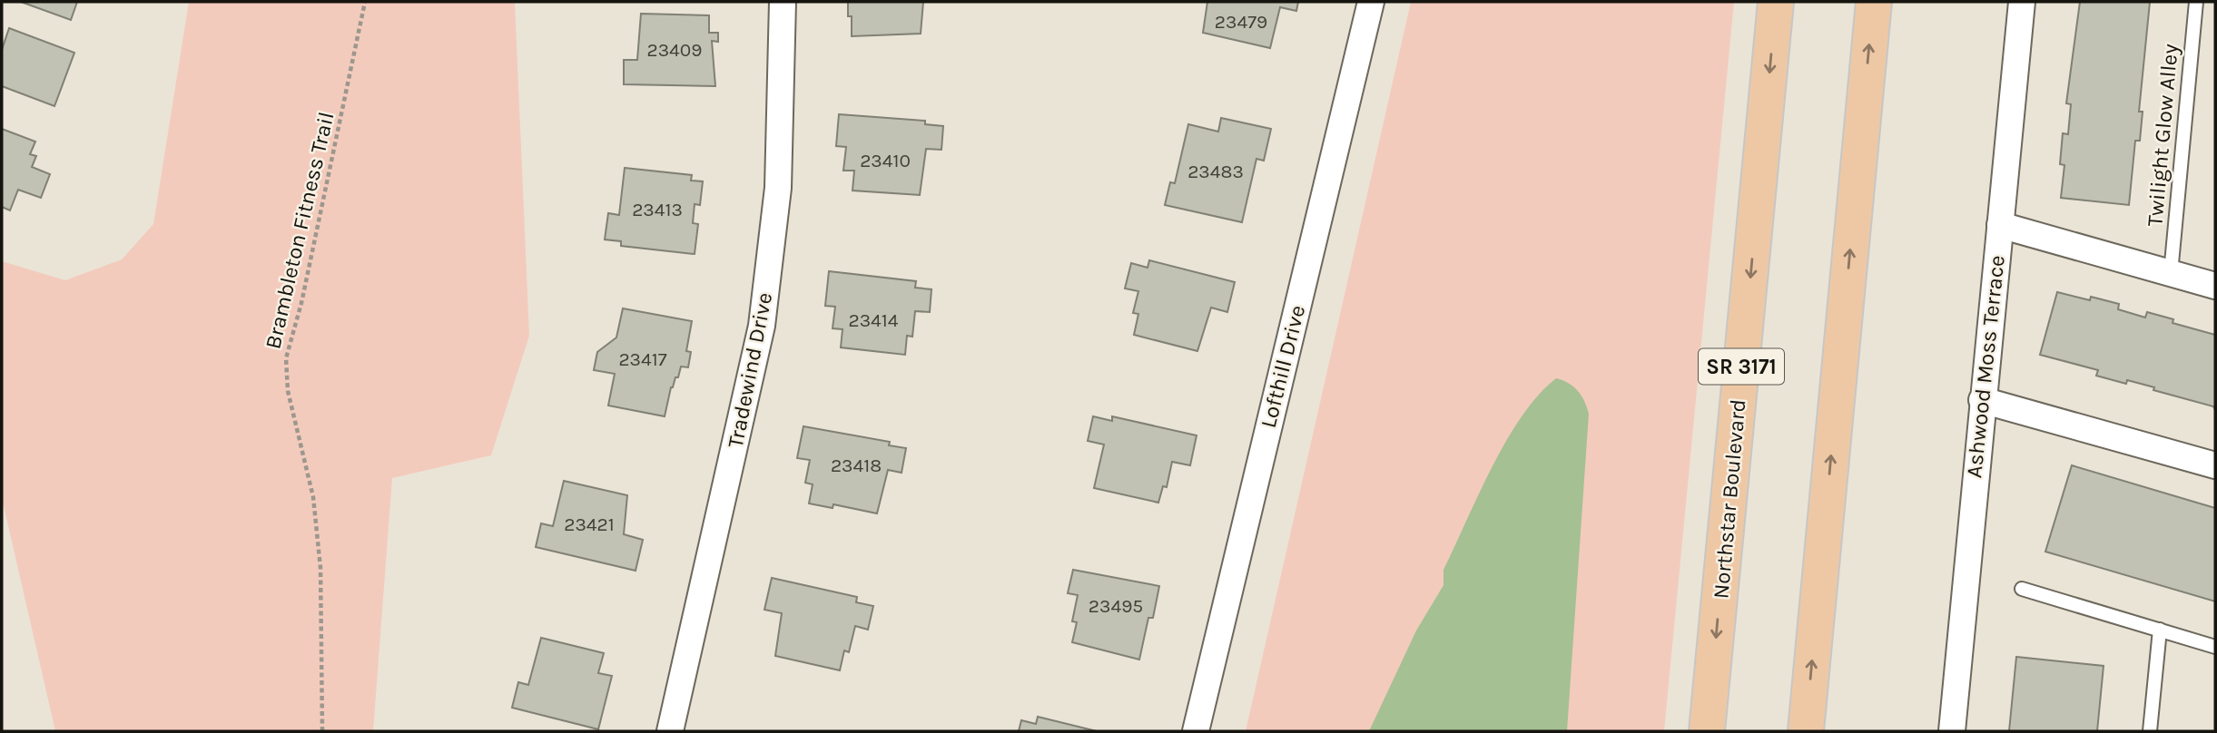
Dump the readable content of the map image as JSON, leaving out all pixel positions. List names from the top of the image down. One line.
{"streets":{"main road":["SR 3171","Northstar Boulevard"],"street":["Lofthill Drive","Ashwood Moss Terrace","Tradewind Drive"],"lane":["Twilight Glow Alley"],"path":["Brambleton Fitness Trail"]},"house_numbers":["23479","23409","23410","23483","23413","23414","23417","23418","23421","23495"]}
